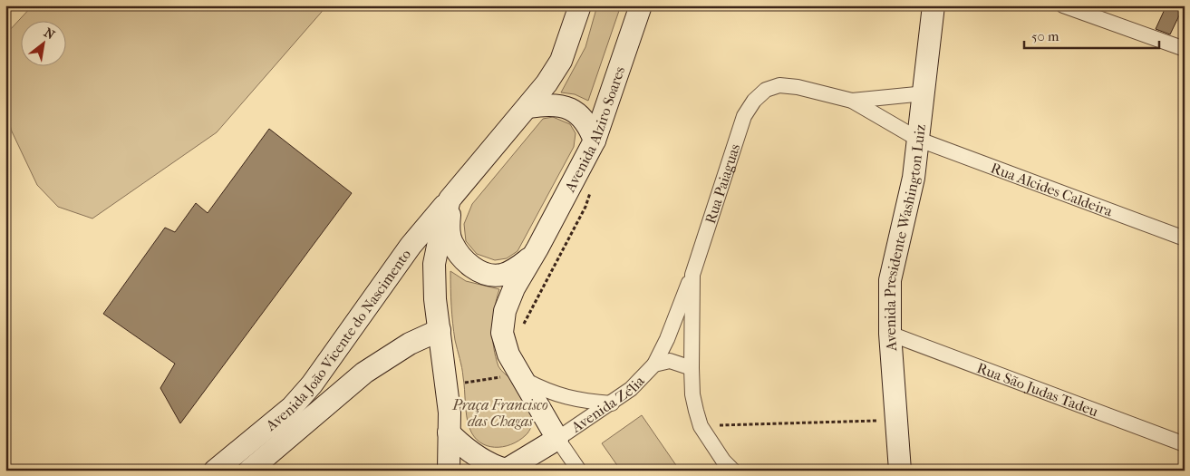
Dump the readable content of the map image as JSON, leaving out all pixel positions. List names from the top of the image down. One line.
{"streets":{"main road":["Avenida Alziro Soares","Avenida Presidente Washington Luiz","Avenida João Vicente do Nascimento","Avenida Zélia"],"street":["Rua Paiaguas","Rua Alcides Caldeira","Rua São Judas Tadeu"]},"crossings":[["Avenida Alziro Soares","Avenida Zélia"],["Rua Paiaguas","Rua Alcides Caldeira"],["Rua Paiaguas","Avenida Presidente Washington Luiz"],["Rua Paiaguas","Avenida Zélia"],["Rua Alcides Caldeira","Avenida Presidente Washington Luiz"],["Avenida Presidente Washington Luiz","Rua São Judas Tadeu"]],"parks":["Praça Francisco das Chagas"],"scale_bar":"50 m","north":"top right"}
